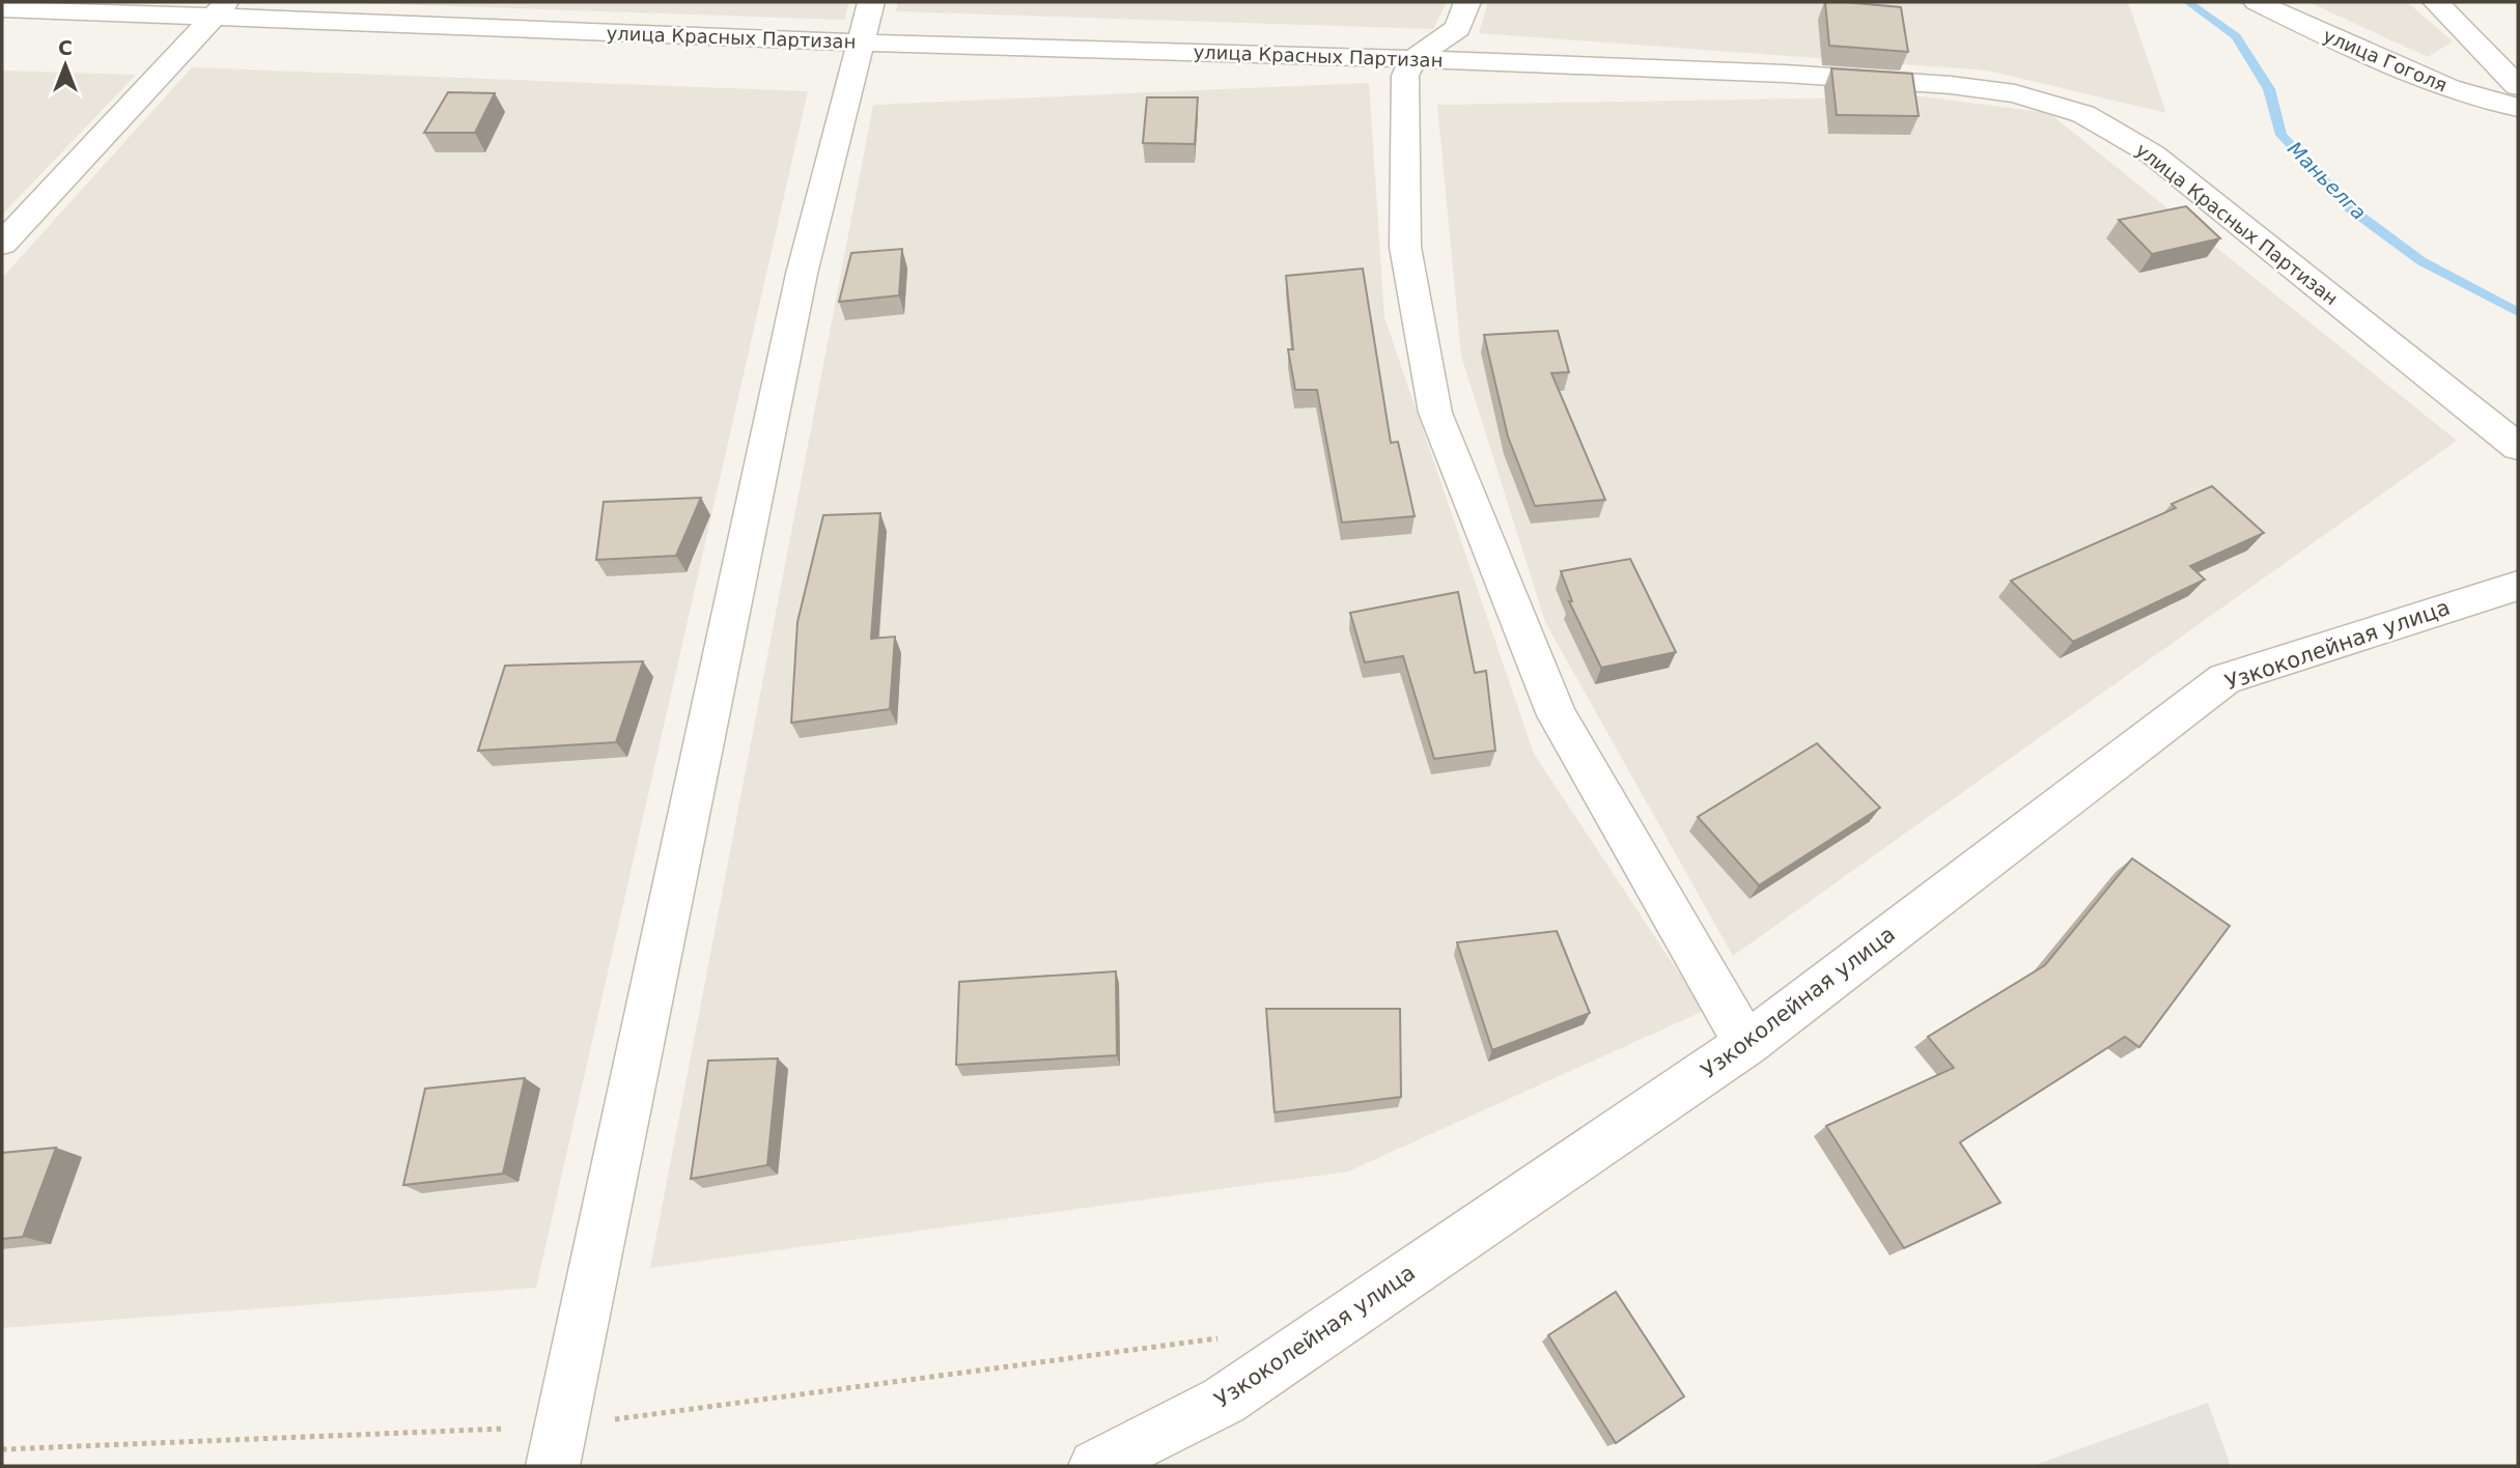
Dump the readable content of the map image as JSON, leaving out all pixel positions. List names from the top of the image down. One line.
{"streets":{"street":["улица Красных Партизан","улица Гоголя","Узкоколейная улица"]},"water":["Маньелга"],"north":"top"}
